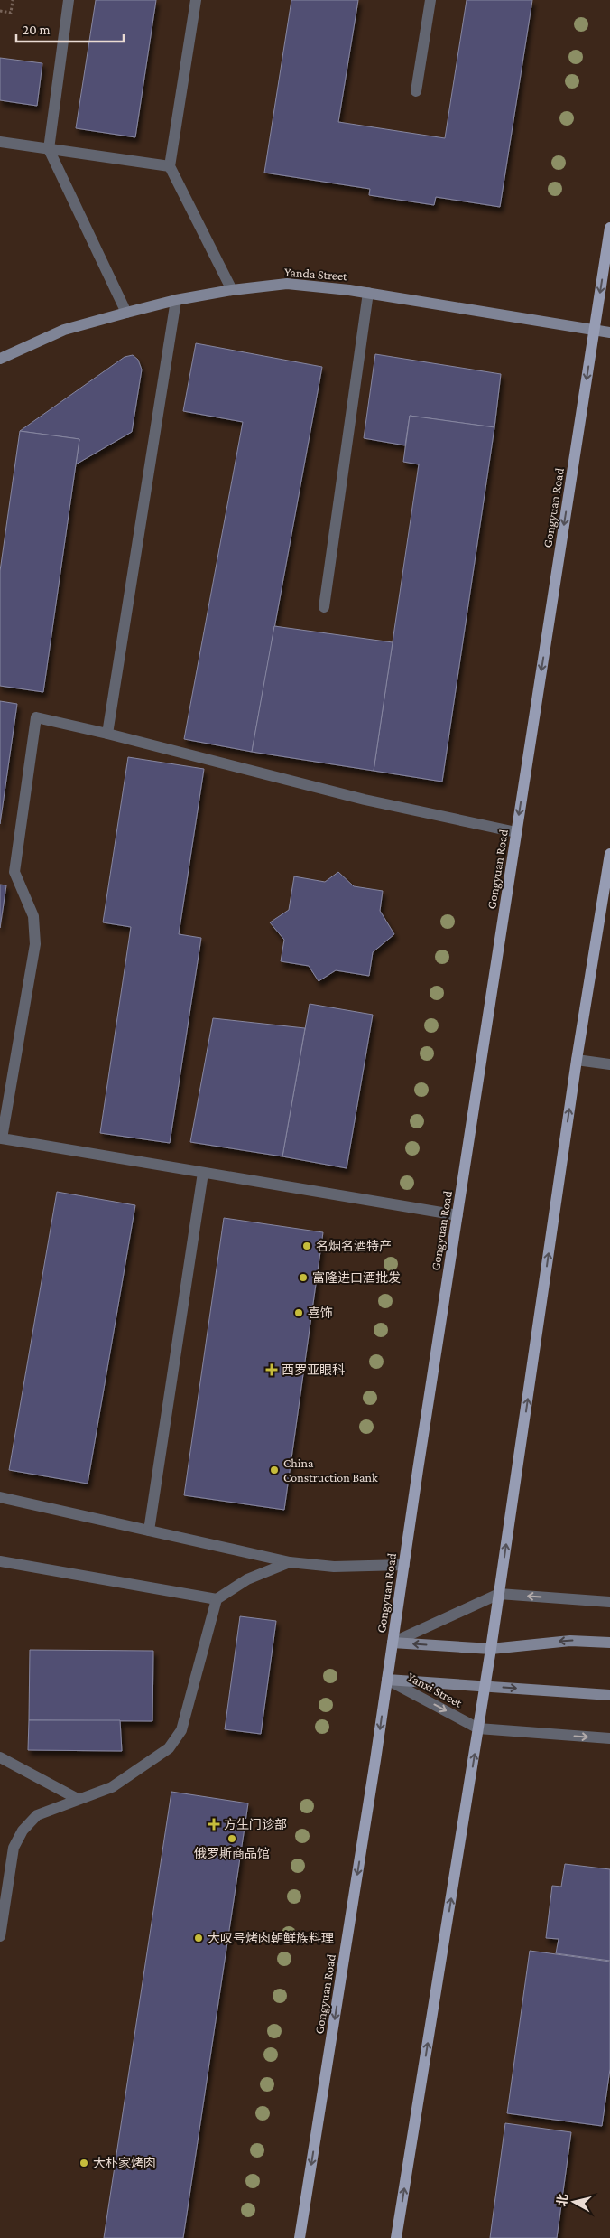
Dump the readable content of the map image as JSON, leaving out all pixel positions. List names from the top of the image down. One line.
{"streets":{"main road":["Yanda Street","Gongyuan Road","Yanxi Street"]},"crossings":[["Yanda Street","Gongyuan Road"],["Gongyuan Road","Yanxi Street"]],"places":{"other":["名烟名酒特产","富隆进口酒批发","喜饰","China Construction Bank","俄罗斯商品馆","大叹号烤肉朝鲜族料理","大朴家烤肉"],"health":["西罗亚眼科","方生门诊部"]},"scale_bar":"20 m","north":"left"}
